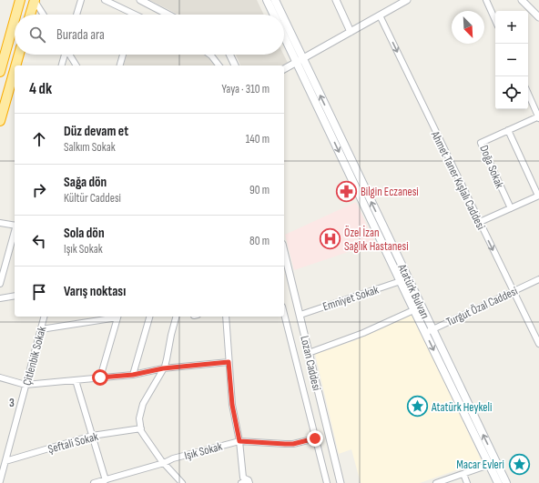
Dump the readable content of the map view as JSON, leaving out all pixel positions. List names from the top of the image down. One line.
{"streets":{"main road":["Atatürk Bulvarı"],"street":["Doğa Sokak","Ahmet Taner Kışlalı Caddesi","Emniyet Sokak","Turgut Özal Caddesi","Çitlenbik Sokak","Lozan Caddesi","Şeftali Sokak","Işık Sokak"]},"crossings":[["Ahmet Taner Kışlalı Caddesi","Turgut Özal Caddesi"],["Atatürk Bulvarı","Emniyet Sokak"],["Atatürk Bulvarı","Turgut Özal Caddesi"],["Emniyet Sokak","Lozan Caddesi"],["Çitlenbik Sokak","Şeftali Sokak"]],"one_way":["Ahmet Taner Kışlalı Caddesi"],"places":{"pharmacy":["Bilgin Eczanesi"],"hospital":["Özel İzan Sağlık Hastanesi"],"place":["Atatürk Heykeli","Macar Evleri"]},"north":"bottom right","page":{"map_buttons":["+","−"],"search":"Burada ara","heading":["4 dk","Yaya · 310 m"],"list":[["Düz devam et","Salkım Sokak","140 m"],["Sağa dön","Kültür Caddesi","90 m"],["Sola dön","Işık Sokak","80 m"],"Varış noktası"]},"grid":{"rows":["3"]}}
